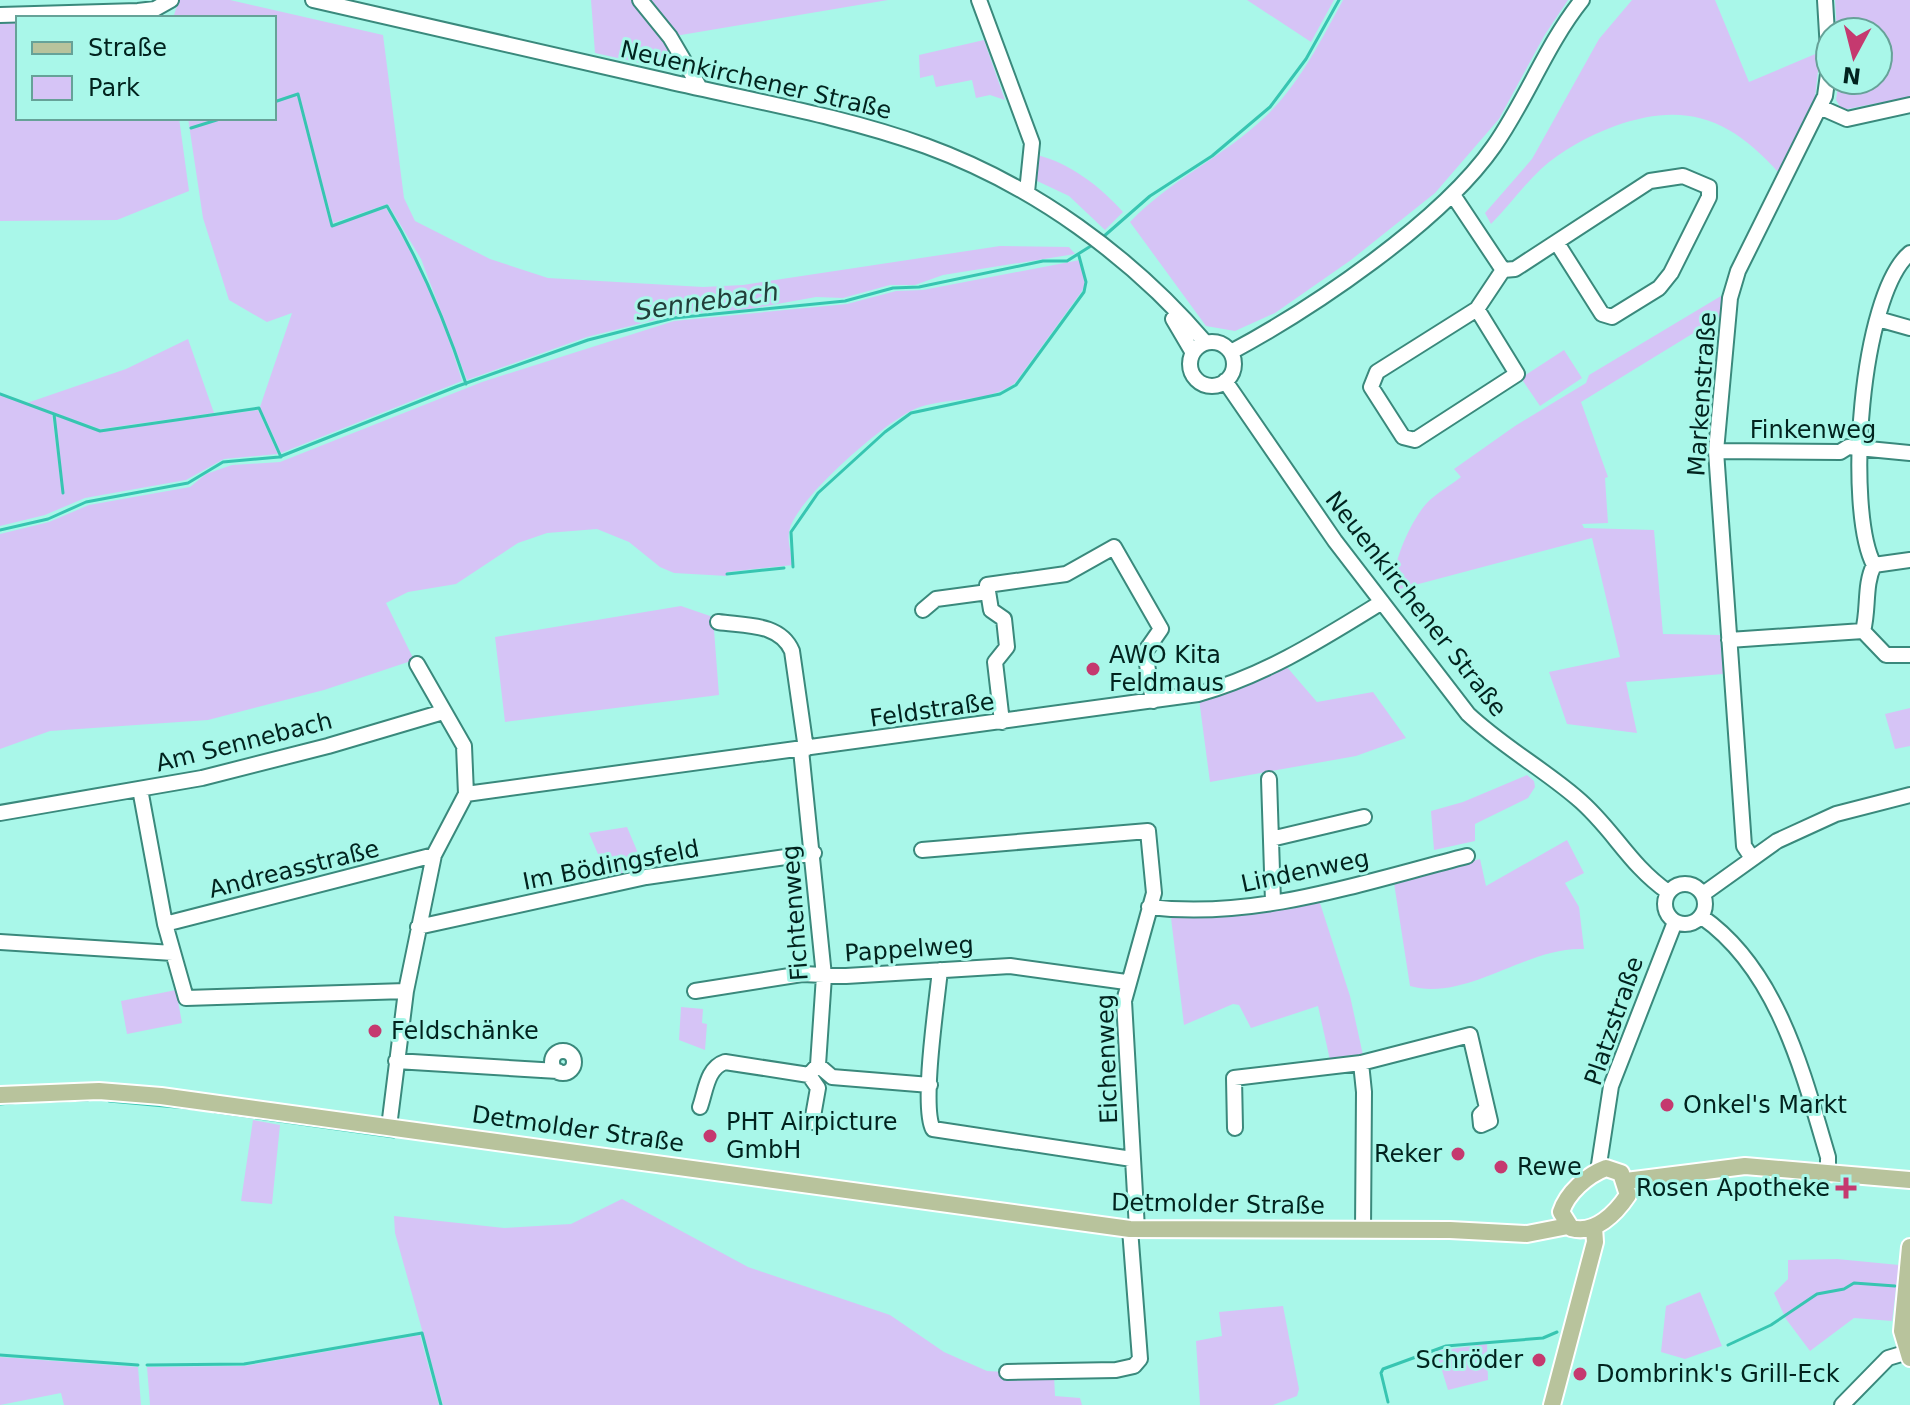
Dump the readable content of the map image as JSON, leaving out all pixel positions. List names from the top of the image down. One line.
{"streets":{"main road":["Detmolder Straße"],"street":["Neuenkirchener Straße","Markenstraße","Finkenweg","Feldstraße","Am Sennebach","Im Bödingsfeld","Andreasstraße","Lindenweg","Fichtenweg","Pappelweg","Platzstraße","Eichenweg"]},"crossings":[["Neuenkirchener Straße","Feldstraße"],["Neuenkirchener Straße","Platzstraße"],["Markenstraße","Finkenweg"],["Feldstraße","Fichtenweg"],["Im Bödingsfeld","Fichtenweg"],["Lindenweg","Eichenweg"],["Fichtenweg","Pappelweg"],["Pappelweg","Eichenweg"],["Eichenweg","Detmolder Straße"]],"water":["Sennebach"],"places":{"other":["AWO Kita Feldmaus","Feldschänke","Onkel's Markt","PHT Airpicture GmbH","Reker","Rewe","Schröder","Dombrink's Grill-Eck"],"health":["Rosen Apotheke"]},"legend":["Straße","Park"],"north":"bottom"}
